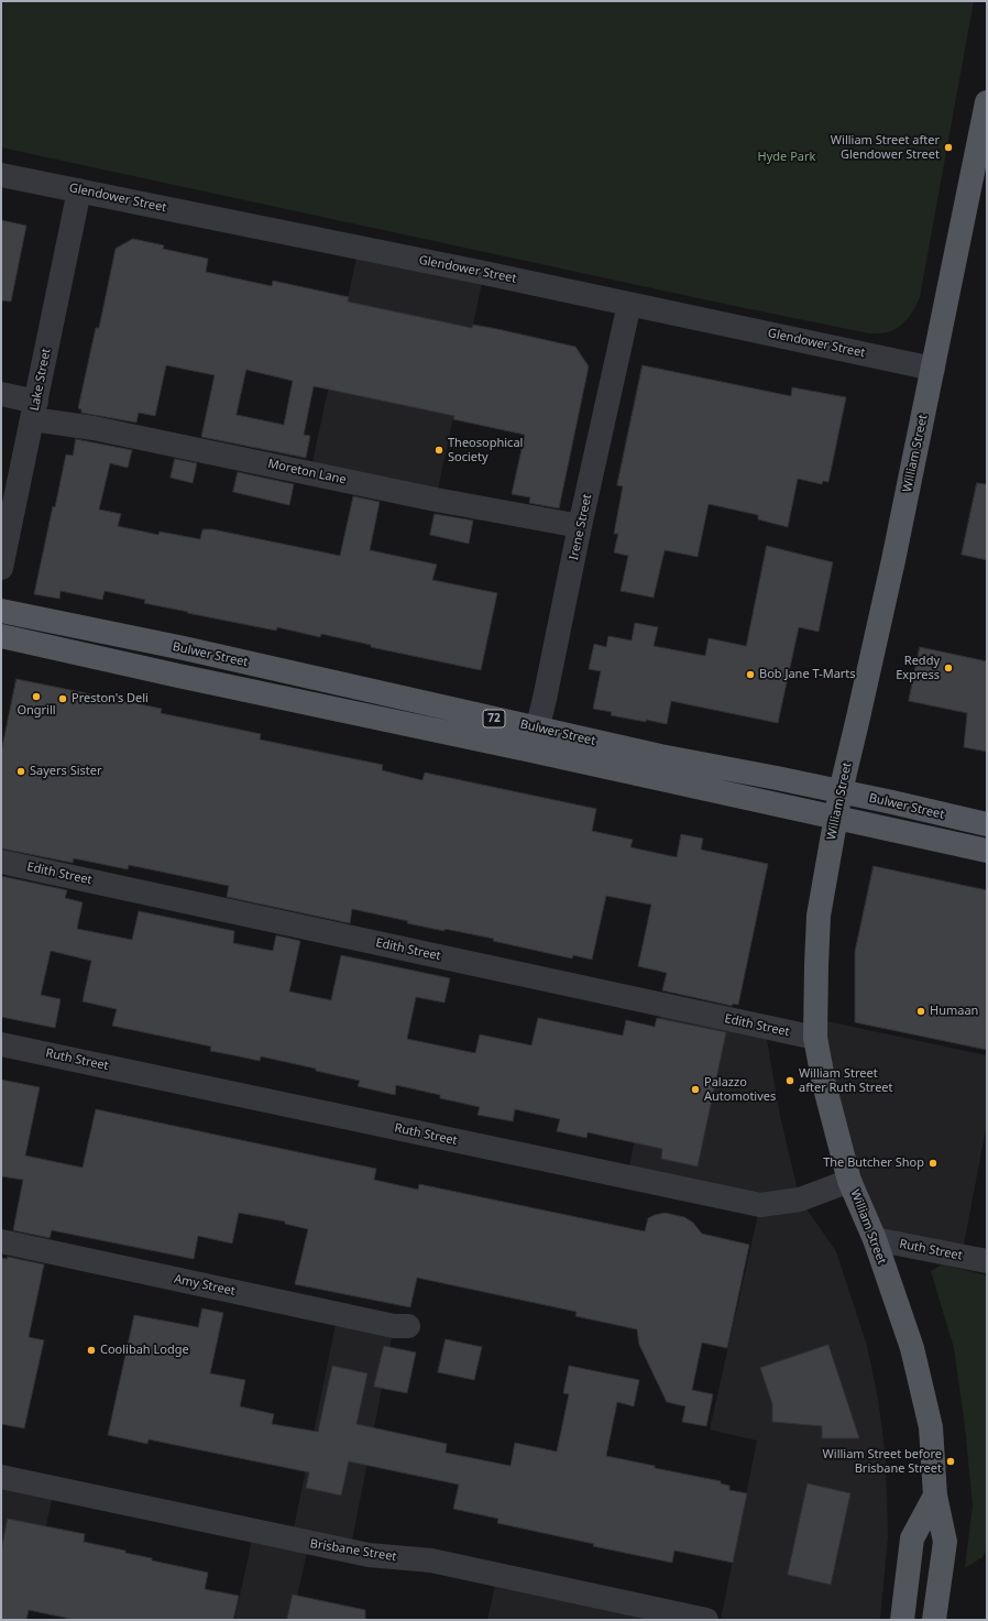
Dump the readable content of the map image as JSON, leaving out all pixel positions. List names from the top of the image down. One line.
{"streets":{"main road":["William Street","Bulwer Street","72"],"street":["Glendower Street","Lake Street","Moreton Lane","Irene Street","Edith Street","Ruth Street","Amy Street","Brisbane Street"]},"crossings":[["Glendower Street","Lake Street"],["Glendower Street","William Street"],["Glendower Street","Irene Street"],["Lake Street","Moreton Lane"],["William Street","Bulwer Street"],["William Street","Edith Street"],["William Street","Ruth Street"],["Moreton Lane","Irene Street"],["Irene Street","Bulwer Street"]],"parks":["Hyde Park"],"places":["William Street after Glendower Street","Theosophical Society","Reddy Express","Bob Jane T-Marts","Ongrill","Preston's Deli","Sayers Sister","Humaan","William Street after Ruth Street","Palazzo Automotives","The Butcher Shop","Coolibah Lodge","William Street before Brisbane Street"]}
